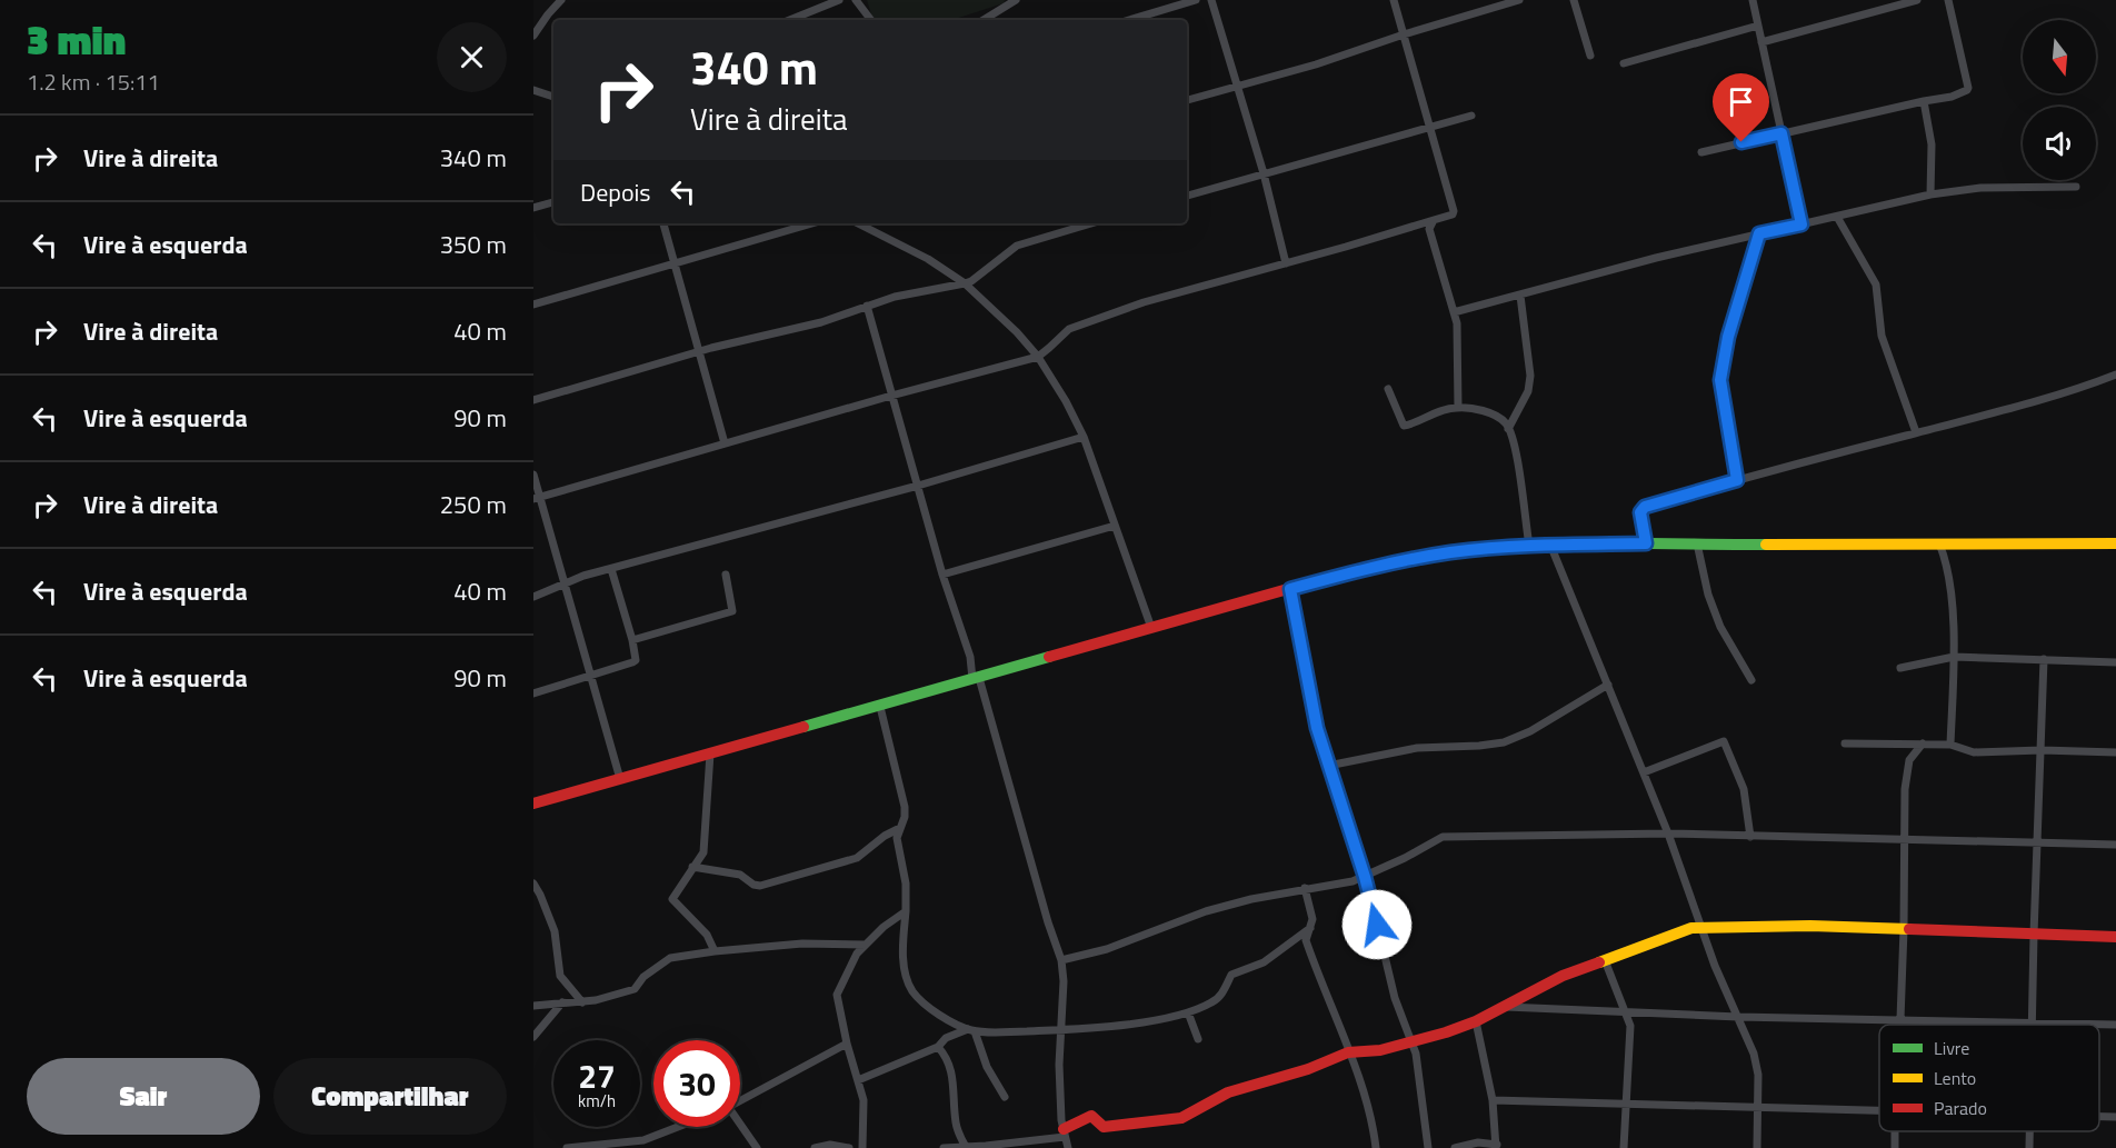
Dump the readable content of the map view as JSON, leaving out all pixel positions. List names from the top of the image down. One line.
{"legend":["Livre","Lento","Parado"],"north":"bottom","page":{"heading":["3 min","1.2 km · 15:11"],"turn":["340 m","Vire à direita"],"list":[{"name":"Vire à direita","value":"340 m"},{"name":"Vire à esquerda","value":"350 m"},{"name":"Vire à direita","value":"40 m"},{"name":"Vire à esquerda","value":"90 m"},{"name":"Vire à direita","value":"250 m"},{"name":"Vire à esquerda","value":"40 m"},{"name":"Vire à esquerda","value":"90 m"}],"then":"Depois","speed":"27 km/h","limit":"30","buttons":["Sair","Compartilhar"]}}
